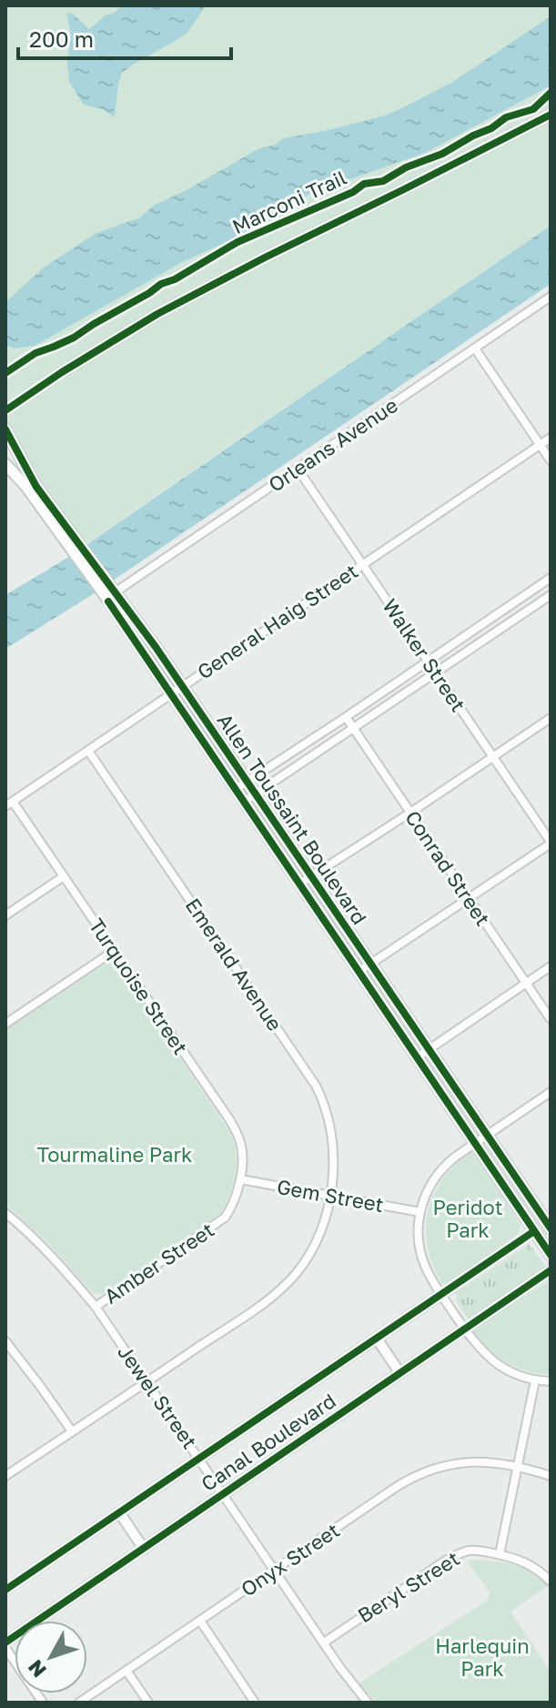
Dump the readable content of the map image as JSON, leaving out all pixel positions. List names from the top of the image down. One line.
{"streets":{"main road":["Allen Toussaint Boulevard","Canal Boulevard"],"street":["Orleans Avenue","General Haig Street","Walker Street","Conrad Street","Emerald Avenue","Turquoise Street","Gem Street","Amber Street","Jewel Street","Onyx Street","Beryl Street"],"cycle path":["Marconi Trail"]},"crossings":[["Orleans Avenue","Walker Street"],["Orleans Avenue","Allen Toussaint Boulevard"],["General Haig Street","Walker Street"],["General Haig Street","Allen Toussaint Boulevard"],["General Haig Street","Emerald Avenue"],["General Haig Street","Turquoise Street"],["Allen Toussaint Boulevard","Canal Boulevard"],["Emerald Avenue","Gem Street"],["Emerald Avenue","Jewel Street"],["Turquoise Street","Gem Street"],["Turquoise Street","Amber Street"],["Gem Street","Amber Street"],["Amber Street","Jewel Street"],["Jewel Street","Canal Boulevard"],["Jewel Street","Onyx Street"],["Jewel Street","Beryl Street"]],"parks":["Tourmaline Park","Peridot Park","Harlequin Park"],"scale_bar":"200 m","north":"bottom left"}
